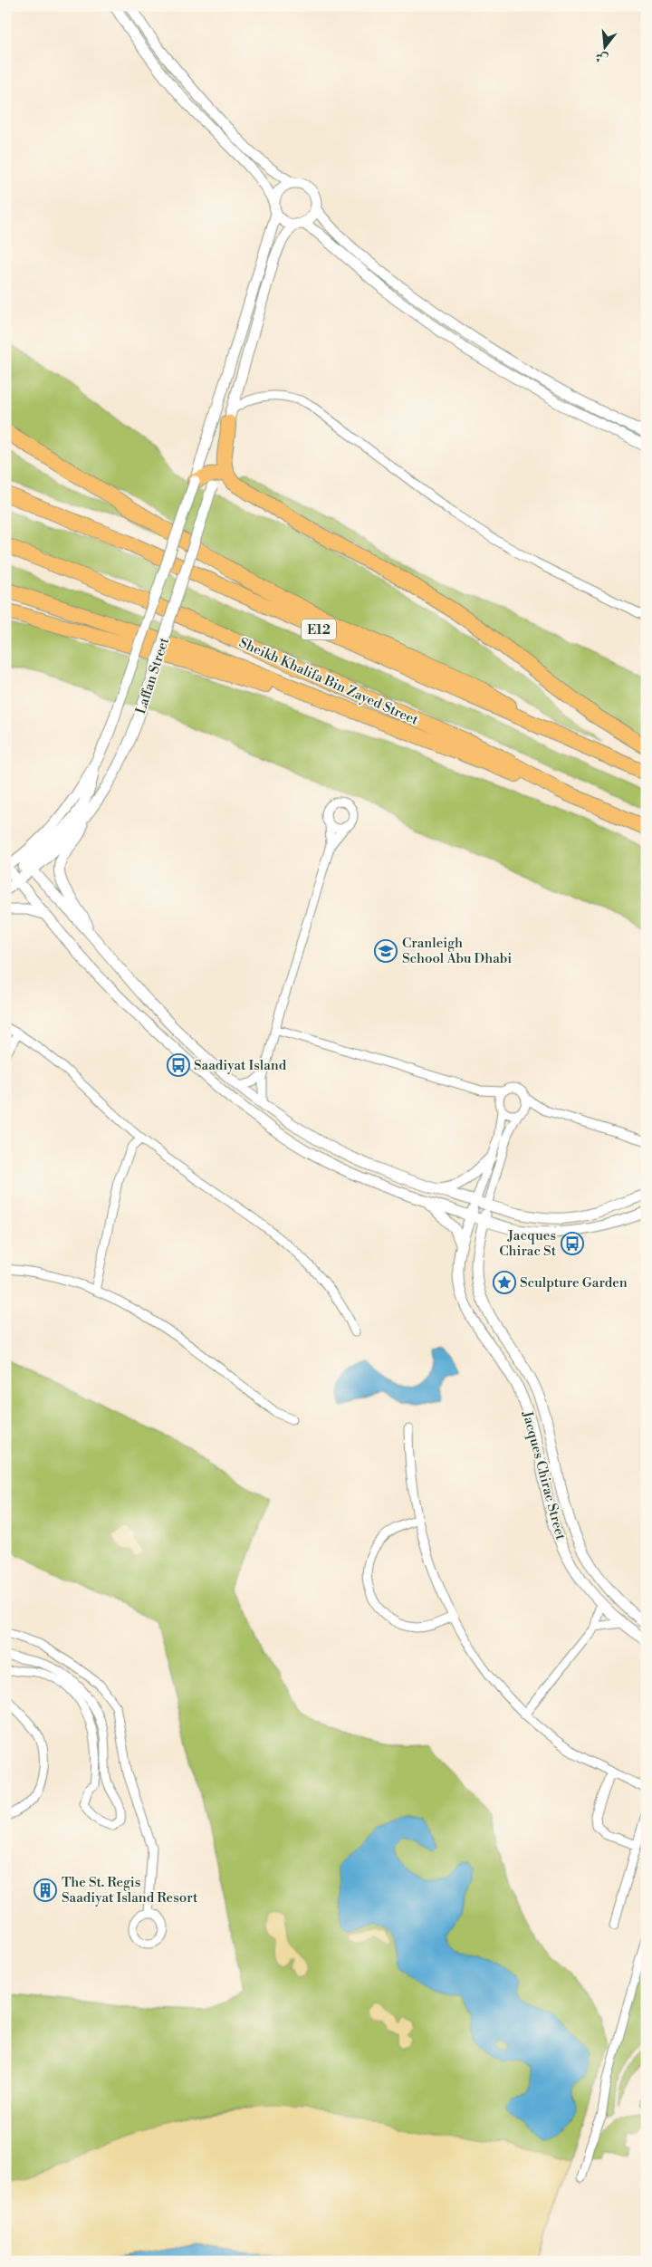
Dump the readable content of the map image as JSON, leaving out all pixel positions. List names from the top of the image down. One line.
{"streets":{"highway":["E12","Sheikh Khalifa Bin Zayed Street"],"street":["Laffan Street","Jacques Chirac Street"]},"places":{"school or university":["Cranleigh School Abu Dhabi"],"bus stop":["Saadiyat Island","Jacques Chirac St"],"place":["Sculpture Garden"],"building":["The St. Regis Saadiyat Island Resort"]},"north":"bottom"}
